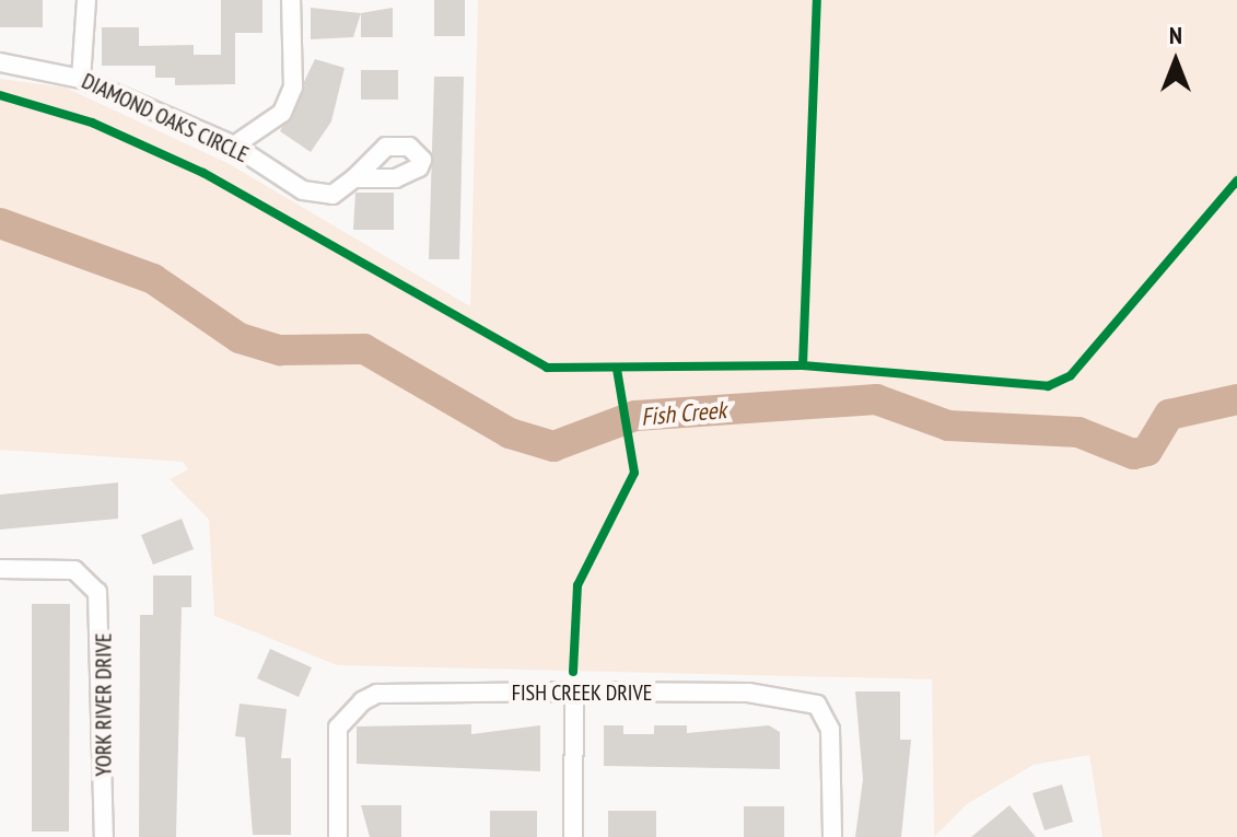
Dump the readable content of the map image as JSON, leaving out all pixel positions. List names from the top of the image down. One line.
{"streets":{"street":["DIAMOND OAKS CIRCLE","FISH CREEK DRIVE","YORK RIVER DRIVE"]},"water":["Fish Creek"],"north":"top"}
